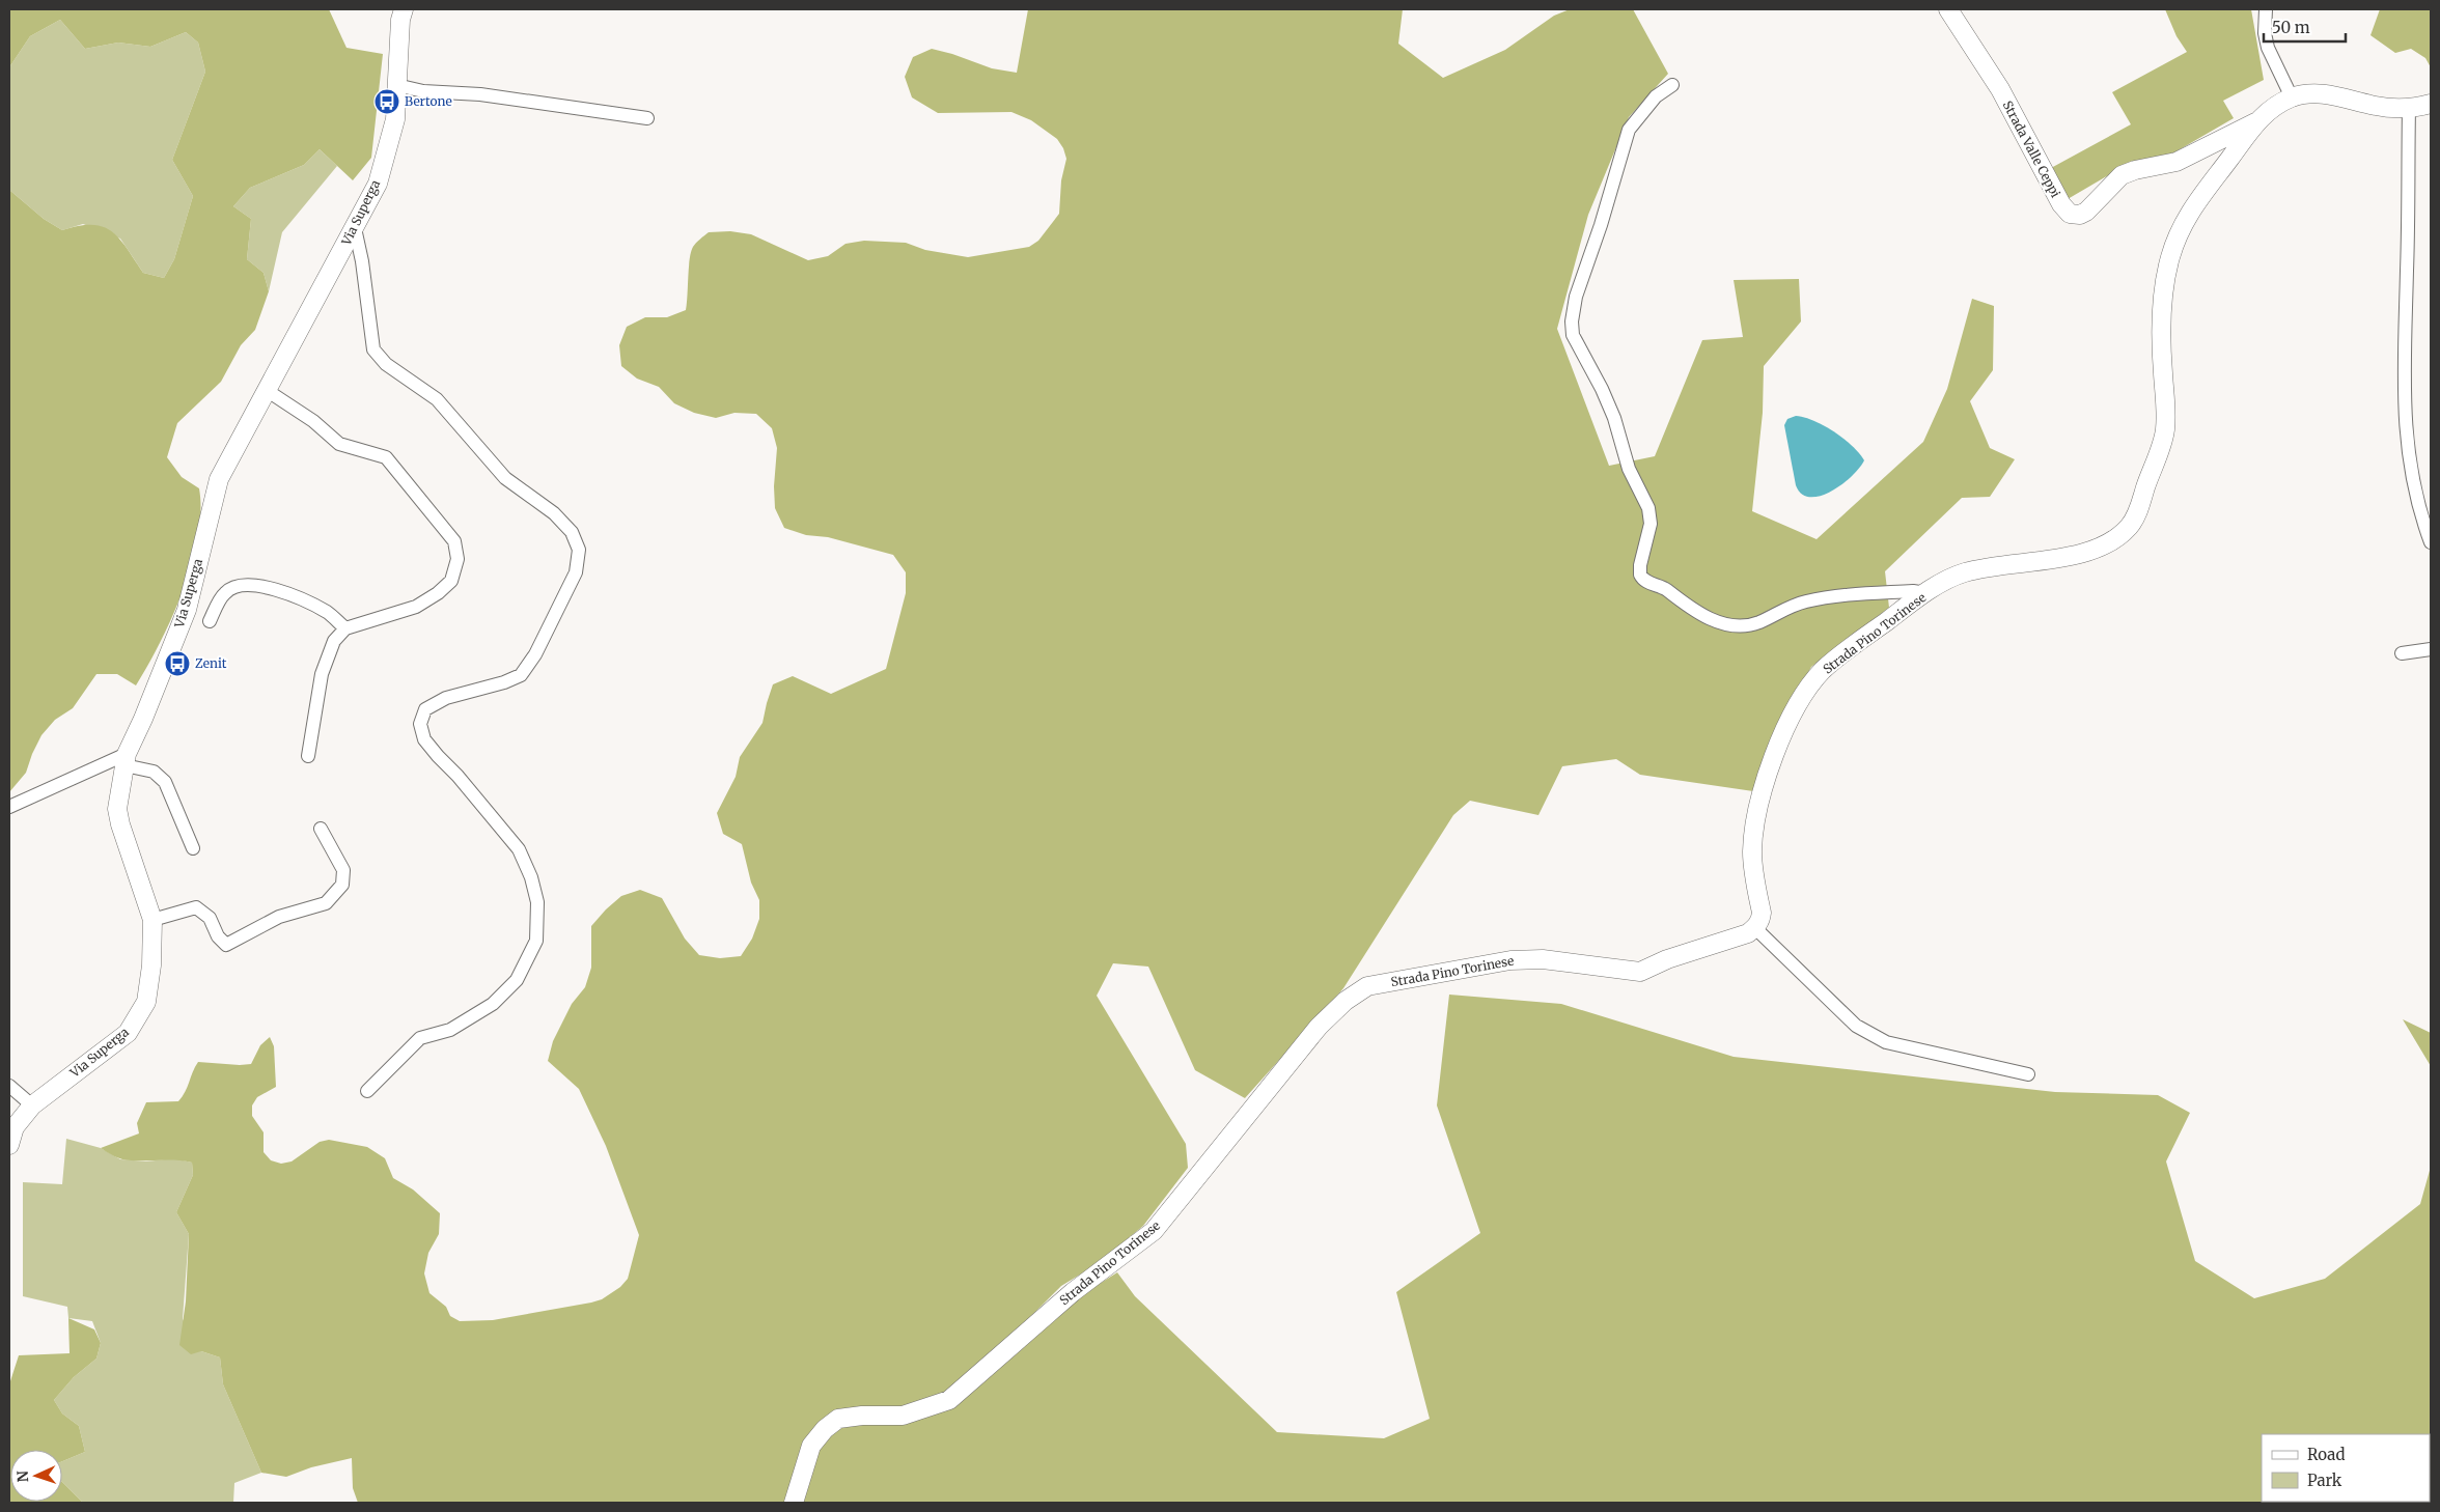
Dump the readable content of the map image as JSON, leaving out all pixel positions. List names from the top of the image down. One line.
{"streets":{"street":["Strada Valle Ceppi","Via Superga","Strada Pino Torinese"]},"crossings":[["Strada Valle Ceppi","Strada Pino Torinese"]],"places":{"bus stop":["Bertone","Zenit"]},"legend":["Road","Park"],"scale_bar":"50 m","north":"left"}
